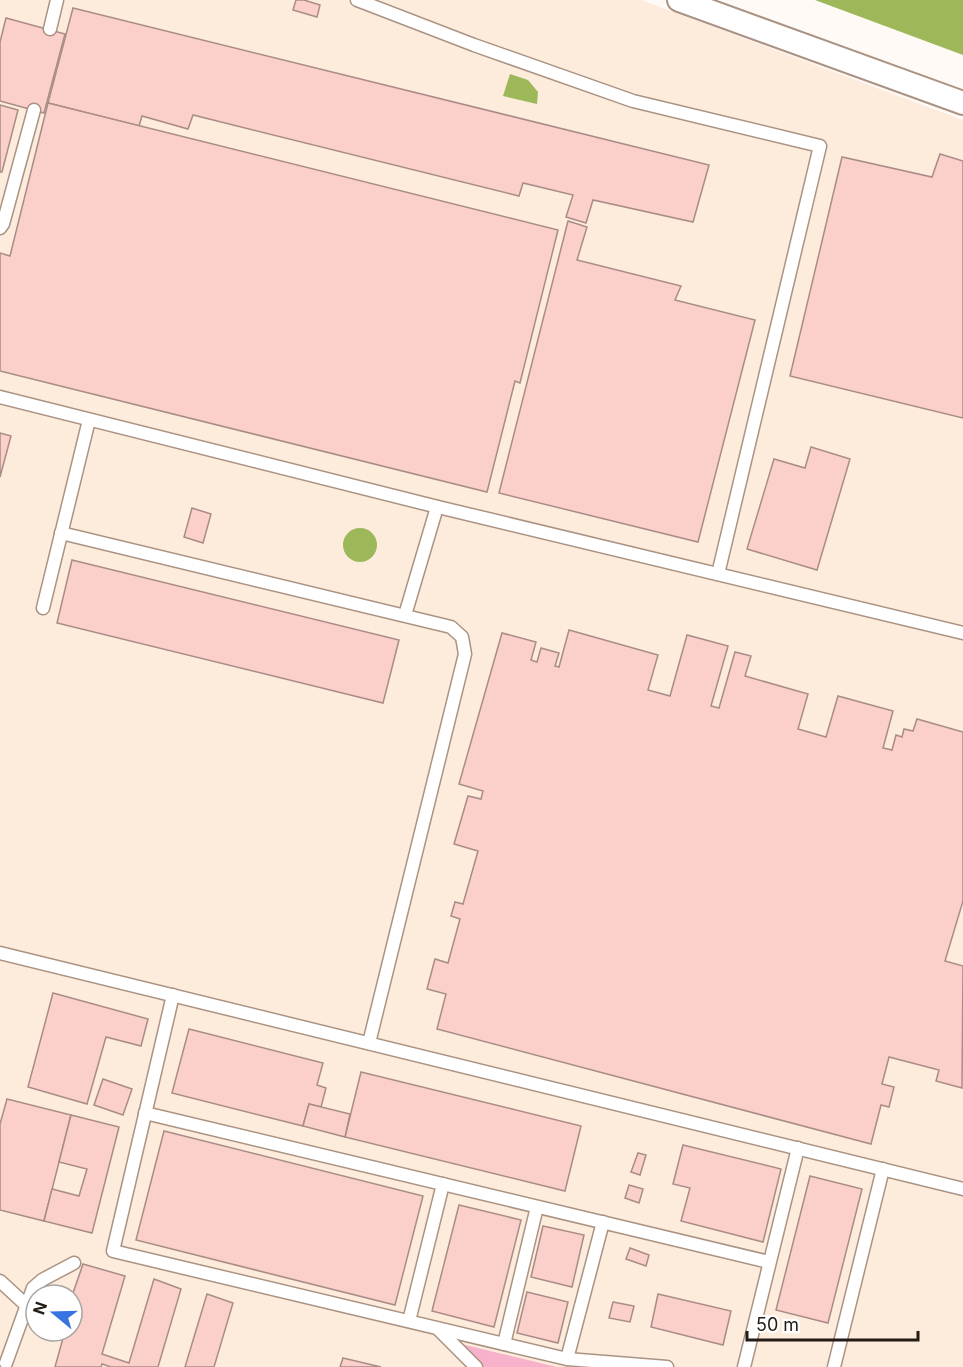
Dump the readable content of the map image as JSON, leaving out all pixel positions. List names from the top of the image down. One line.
{"scale_bar":"50 m","north":"left"}
